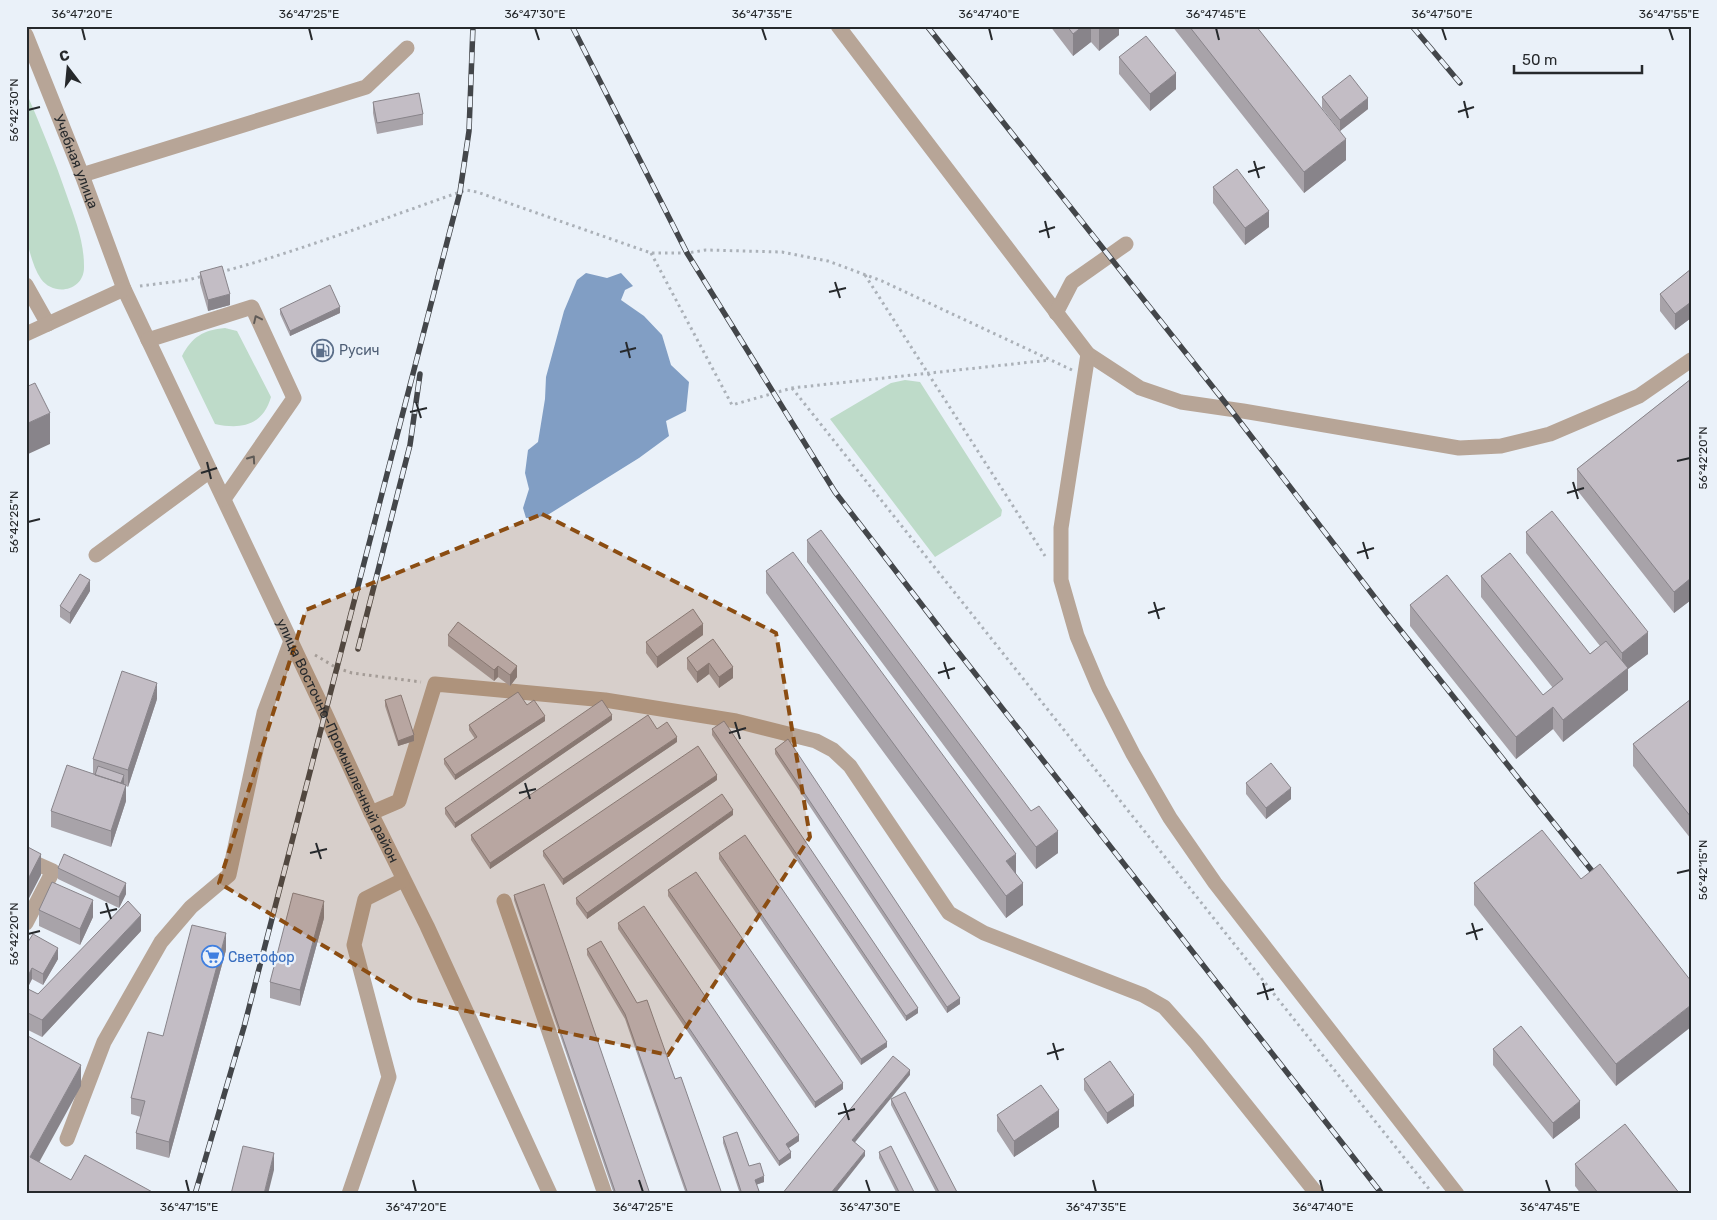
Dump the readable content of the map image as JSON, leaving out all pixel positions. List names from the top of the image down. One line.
{"streets":{"street":["Учебная улица","улица Восточно-Промышленный район"]},"crossings":[["Учебная улица","улица Восточно-Промышленный район"]],"places":{"fuel station":["Русич"],"supermarket":["Светофор"]},"scale_bar":"50 m","north":"top","coordinates":["36°47'20\"E","36°47'25\"E","36°47'30\"E","36°47'35\"E","36°47'40\"E","36°47'45\"E","36°47'50\"E","36°47'55\"E","56°42'30\"N","56°42'20\"N","56°42'25\"N","56°42'15\"N","36°47'15\"E"]}
